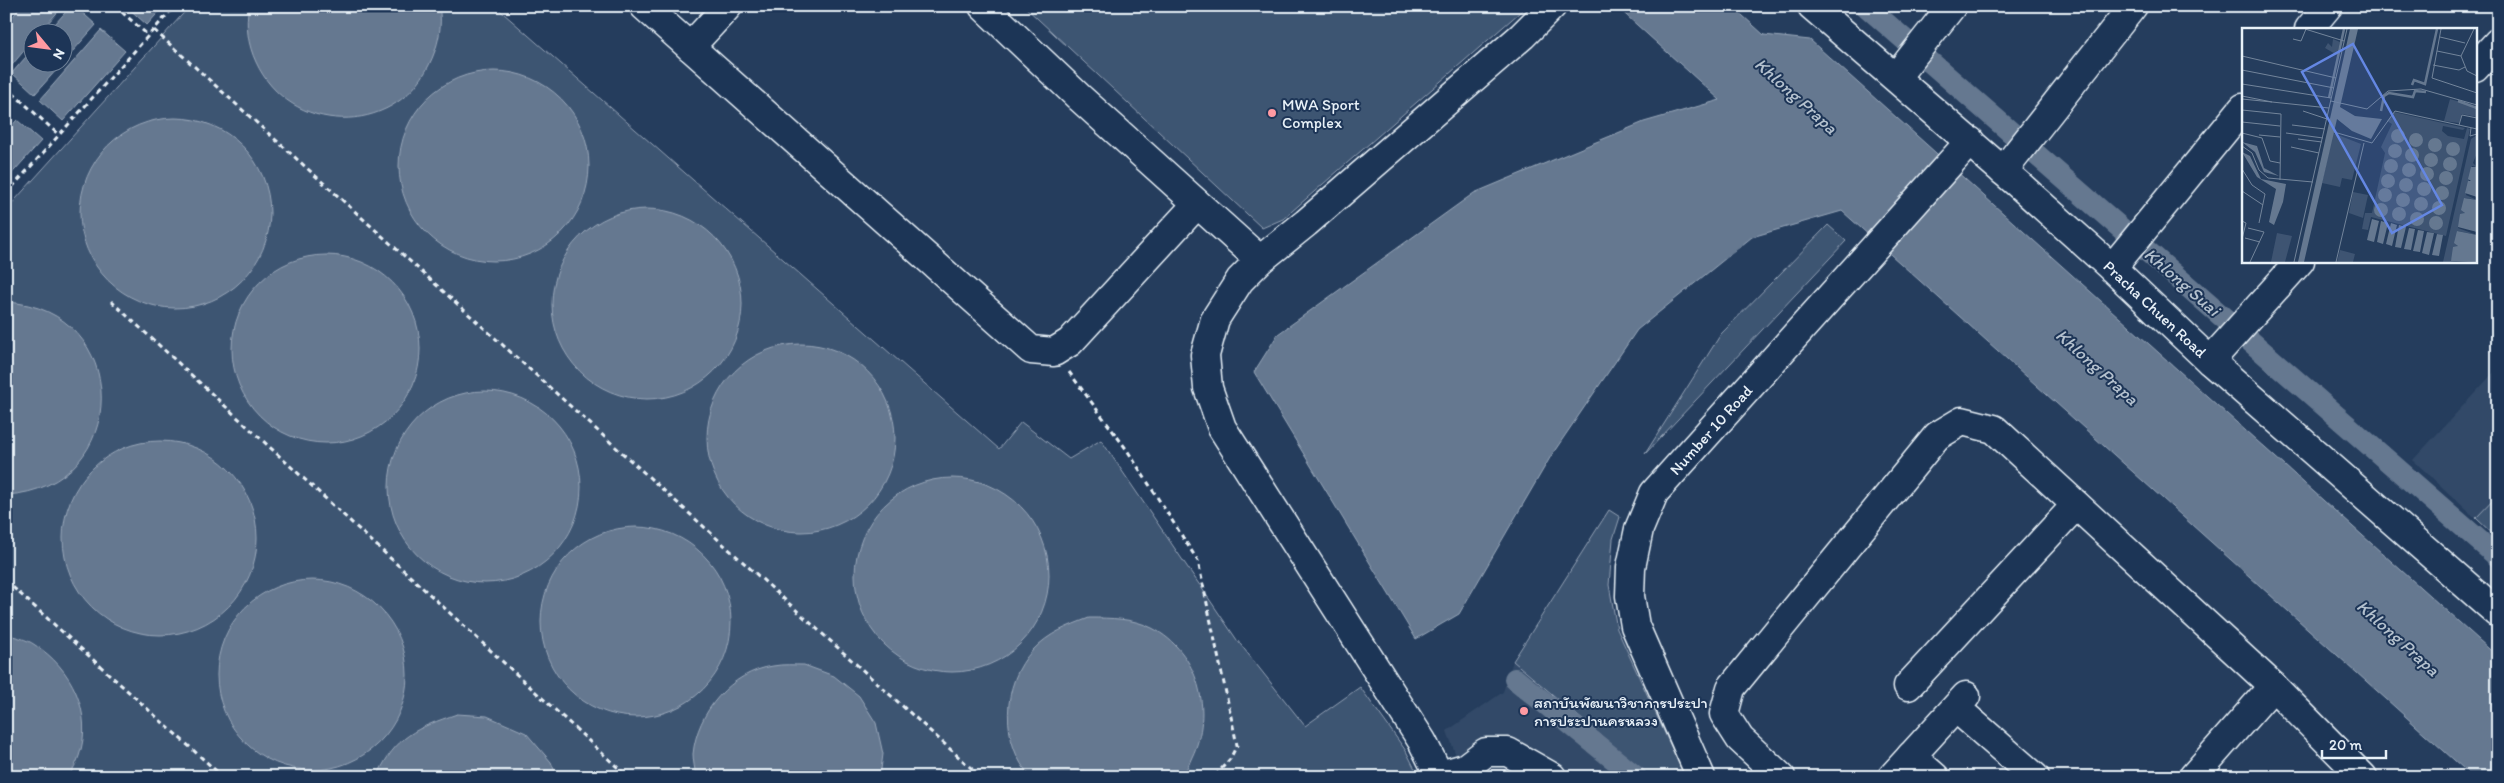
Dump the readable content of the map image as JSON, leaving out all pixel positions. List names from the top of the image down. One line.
{"streets":{"street":["Pracha Chuen Road","Number 10 Road"]},"crossings":[["Pracha Chuen Road","Number 10 Road"]],"water":["Khlong Prapa","Khlong Suai"],"places":["MWA Sport Complex","สถาบันพัฒนาวิชาการประปา การประปานครหลวง"],"scale_bar":"20 m","north":"bottom right"}
